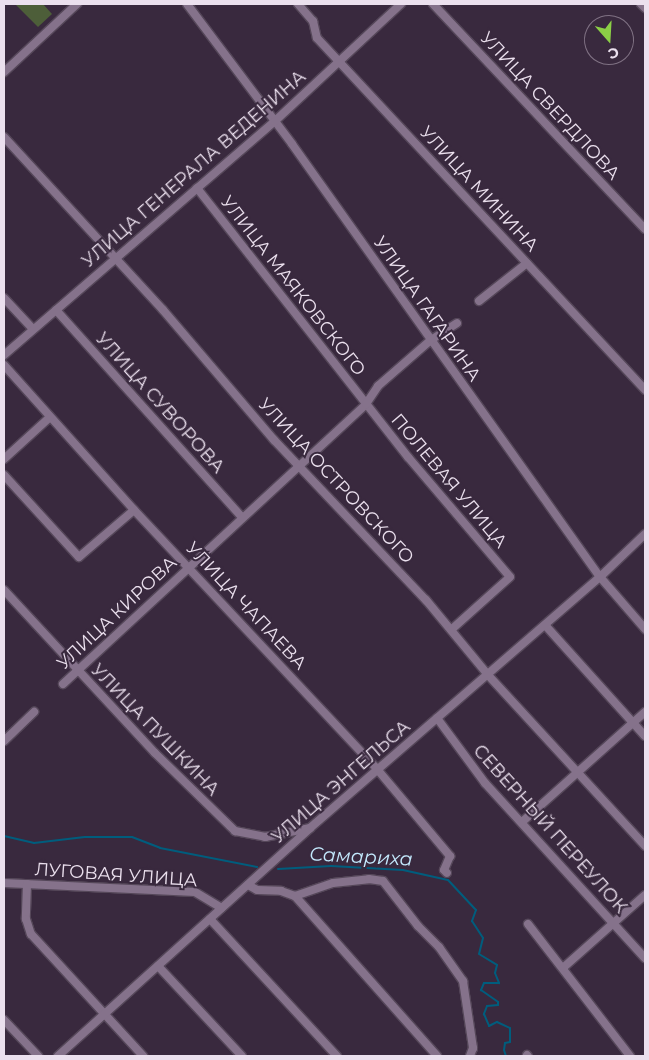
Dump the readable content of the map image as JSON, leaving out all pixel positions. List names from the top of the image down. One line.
{"streets":{"street":["УЛИЦА СВЕРДЛОВА","УЛИЦА ГЕНЕРАЛА ВЕДЕНИНА","УЛИЦА МИНИНА","УЛИЦА МАЯКОВСКОГО","УЛИЦА ГАГАРИНА","УЛИЦА СУВОРОВА","УЛИЦА ОСТРОВСКОГО","ПОЛЕВАЯ УЛИЦА","УЛИЦА ЧАПАЕВА","УЛИЦА КИРОВА","УЛИЦА ПУШКИНА","УЛИЦА ЭНГЕЛЬСА","СЕВЕРНЫЙ ПЕРЕУЛОК","ЛУГОВАЯ УЛИЦА"]},"crossings":[["УЛИЦА ГЕНЕРАЛА ВЕДЕНИНА","УЛИЦА МИНИНА"],["УЛИЦА ГЕНЕРАЛА ВЕДЕНИНА","УЛИЦА МАЯКОВСКОГО"],["УЛИЦА ГЕНЕРАЛА ВЕДЕНИНА","УЛИЦА ГАГАРИНА"],["УЛИЦА ГЕНЕРАЛА ВЕДЕНИНА","УЛИЦА СУВОРОВА"],["УЛИЦА ГЕНЕРАЛА ВЕДЕНИНА","УЛИЦА ОСТРОВСКОГО"],["УЛИЦА МАЯКОВСКОГО","ПОЛЕВАЯ УЛИЦА"],["УЛИЦА МАЯКОВСКОГО","УЛИЦА КИРОВА"],["УЛИЦА ГАГАРИНА","УЛИЦА КИРОВА"],["УЛИЦА ГАГАРИНА","УЛИЦА ЭНГЕЛЬСА"],["УЛИЦА СУВОРОВА","УЛИЦА КИРОВА"],["УЛИЦА ОСТРОВСКОГО","ПОЛЕВАЯ УЛИЦА"],["УЛИЦА ОСТРОВСКОГО","УЛИЦА КИРОВА"],["УЛИЦА ОСТРОВСКОГО","УЛИЦА ЭНГЕЛЬСА"],["ПОЛЕВАЯ УЛИЦА","УЛИЦА КИРОВА"],["УЛИЦА ЧАПАЕВА","УЛИЦА КИРОВА"],["УЛИЦА ЧАПАЕВА","УЛИЦА ЭНГЕЛЬСА"],["УЛИЦА КИРОВА","УЛИЦА ПУШКИНА"],["УЛИЦА ПУШКИНА","УЛИЦА ЭНГЕЛЬСА"],["УЛИЦА ЭНГЕЛЬСА","СЕВЕРНЫЙ ПЕРЕУЛОК"],["УЛИЦА ЭНГЕЛЬСА","ЛУГОВАЯ УЛИЦА"]],"water":["Самариха"],"north":"bottom"}
